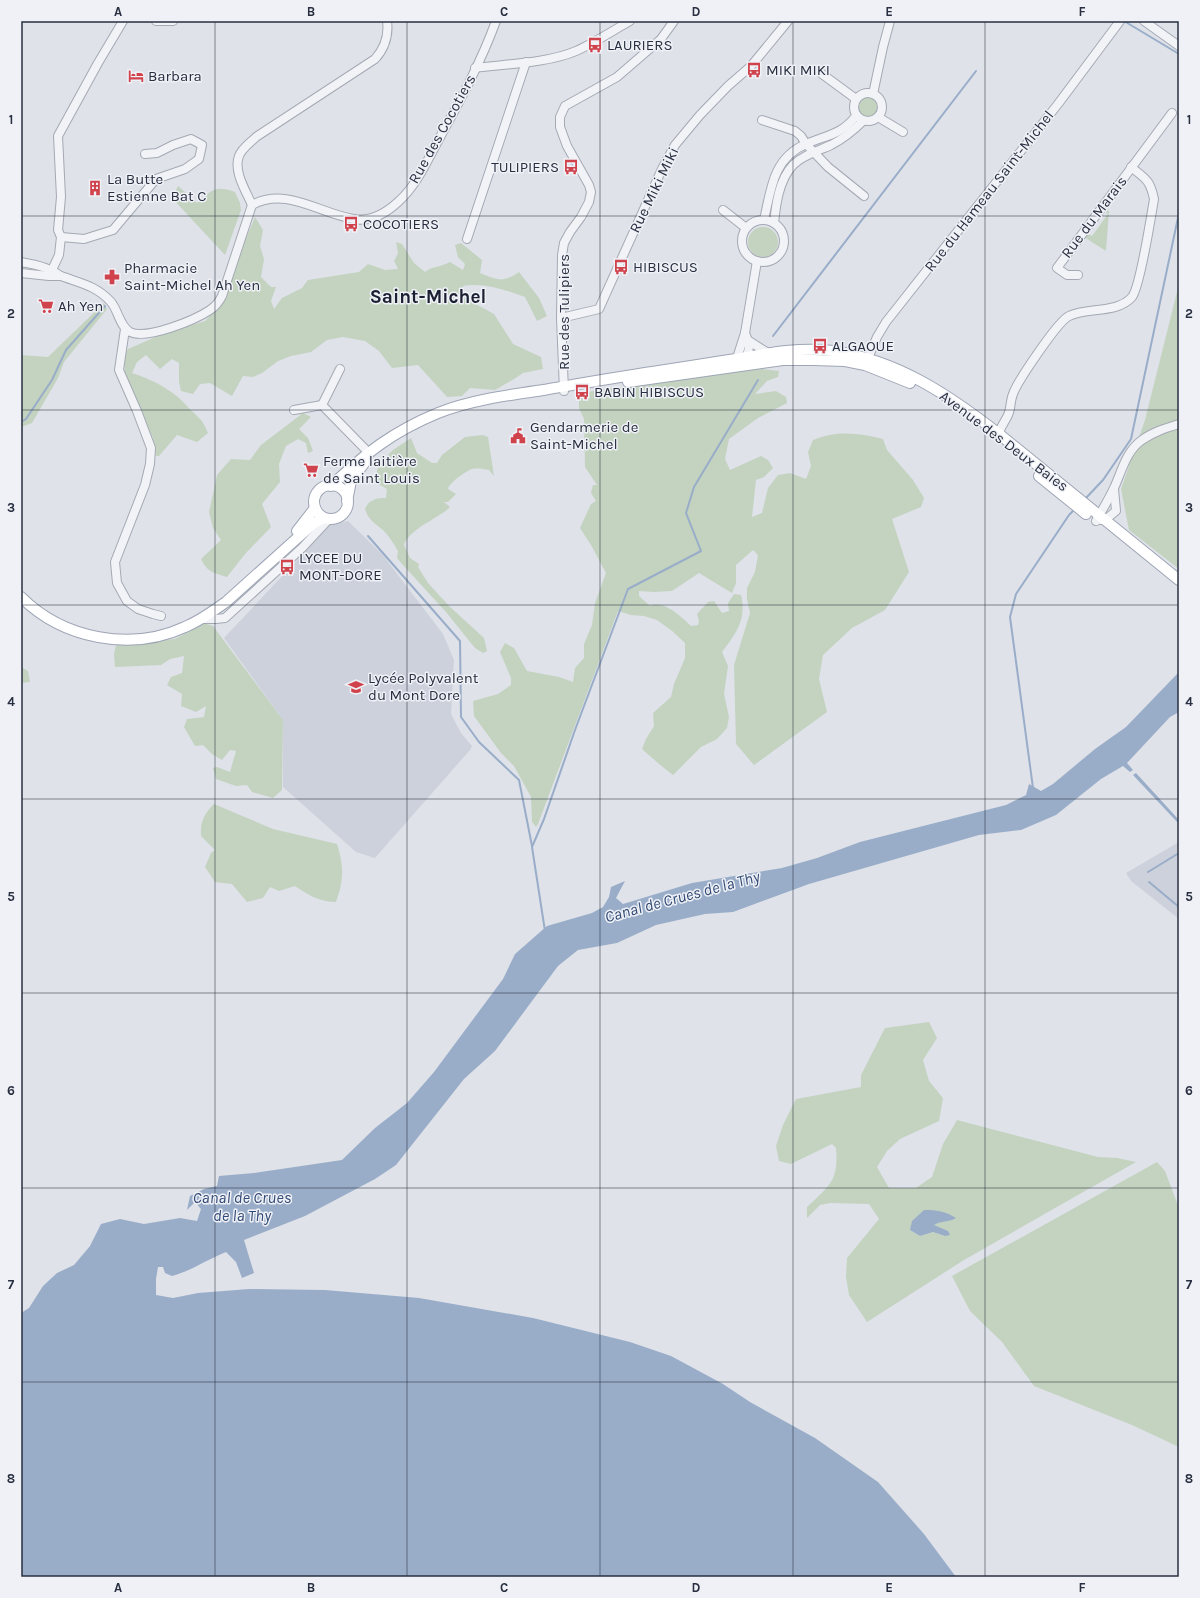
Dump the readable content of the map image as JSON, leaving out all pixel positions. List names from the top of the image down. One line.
{"streets":{"main road":["Avenue des Deux Baies"],"street":["Rue des Cocotiers","Rue Miki Miki","Rue du Hameau Saint-Michel","Rue du Marais","Rue des Tulipiers"]},"crossings":[["Rue Miki Miki","Rue des Tulipiers"],["Rue du Hameau Saint-Michel","Avenue des Deux Baies"],["Rue du Marais","Avenue des Deux Baies"],["Rue des Tulipiers","Avenue des Deux Baies"]],"districts":["Saint-Michel"],"water":["Canal de Crues de la Thy"],"places":{"bus stop":["LAURIERS","MIKI MIKI","TULIPIERS","COCOTIERS","HIBISCUS","ALGAOUE","BABIN HIBISCUS","LYCEE DU MONT-DORE"],"hotel":["Barbara"],"building":["La Butte Estienne Bat C"],"pharmacy":["Pharmacie Saint-Michel Ah Yen"],"supermarket":["Ah Yen","Ferme laitière de Saint Louis"],"public building":["Gendarmerie de Saint-Michel"],"school or university":["Lycée Polyvalent du Mont Dore"]},"grid":{"columns":["A","B","C","D","E","F"],"rows":["1","2","3","4","5","6","7","8"]}}
